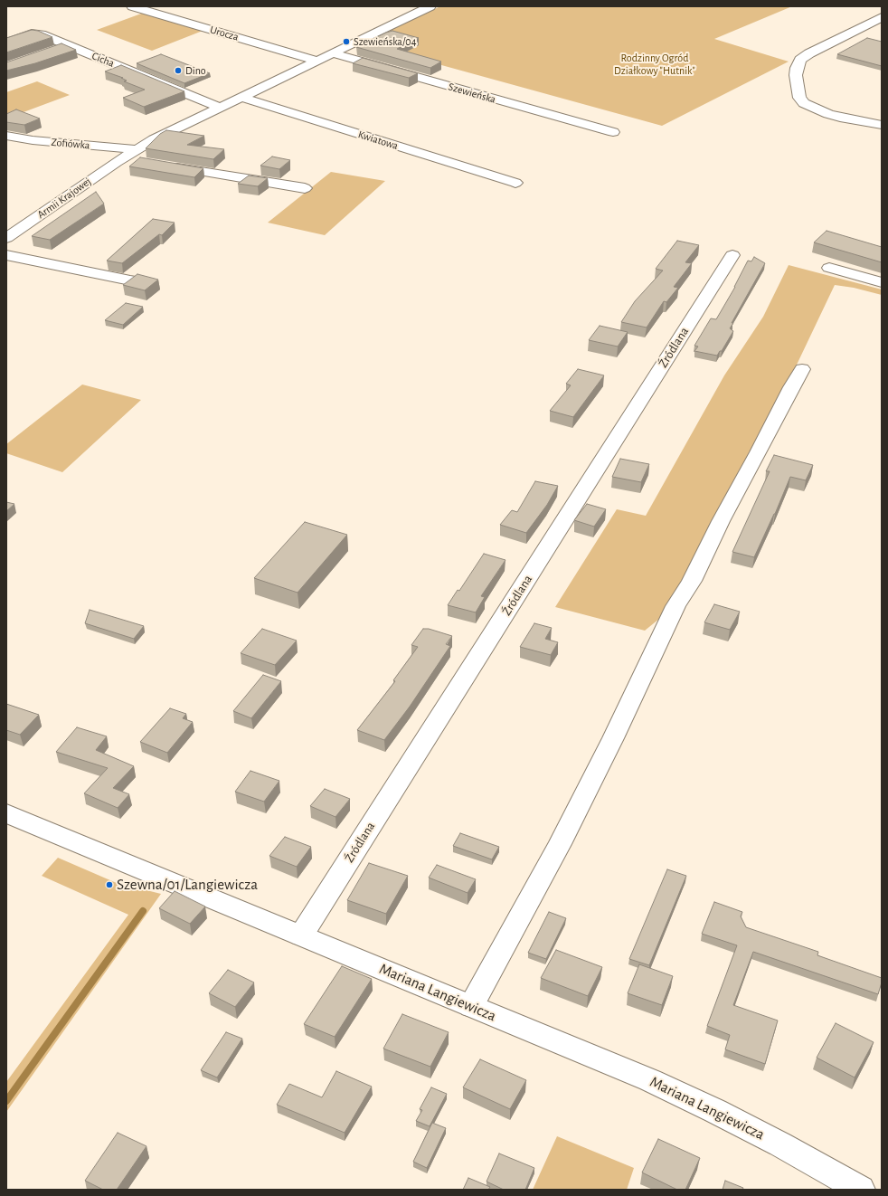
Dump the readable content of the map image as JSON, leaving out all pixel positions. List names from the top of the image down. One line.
{"streets":{"street":["Urocza","Cicha","Szewieńska","Kwiatowa","Zofiówka","Armii Krajowej","Źródlana","Mariana Langiewicza"]},"crossings":[["Zofiówka","Armii Krajowej"],["Źródlana","Mariana Langiewicza"]],"parks":["Rodzinny Ogród Działkowy \"Hutnik\""],"places":["Szewieńska/04","Dino","Szewna/01/Langiewicza"]}
